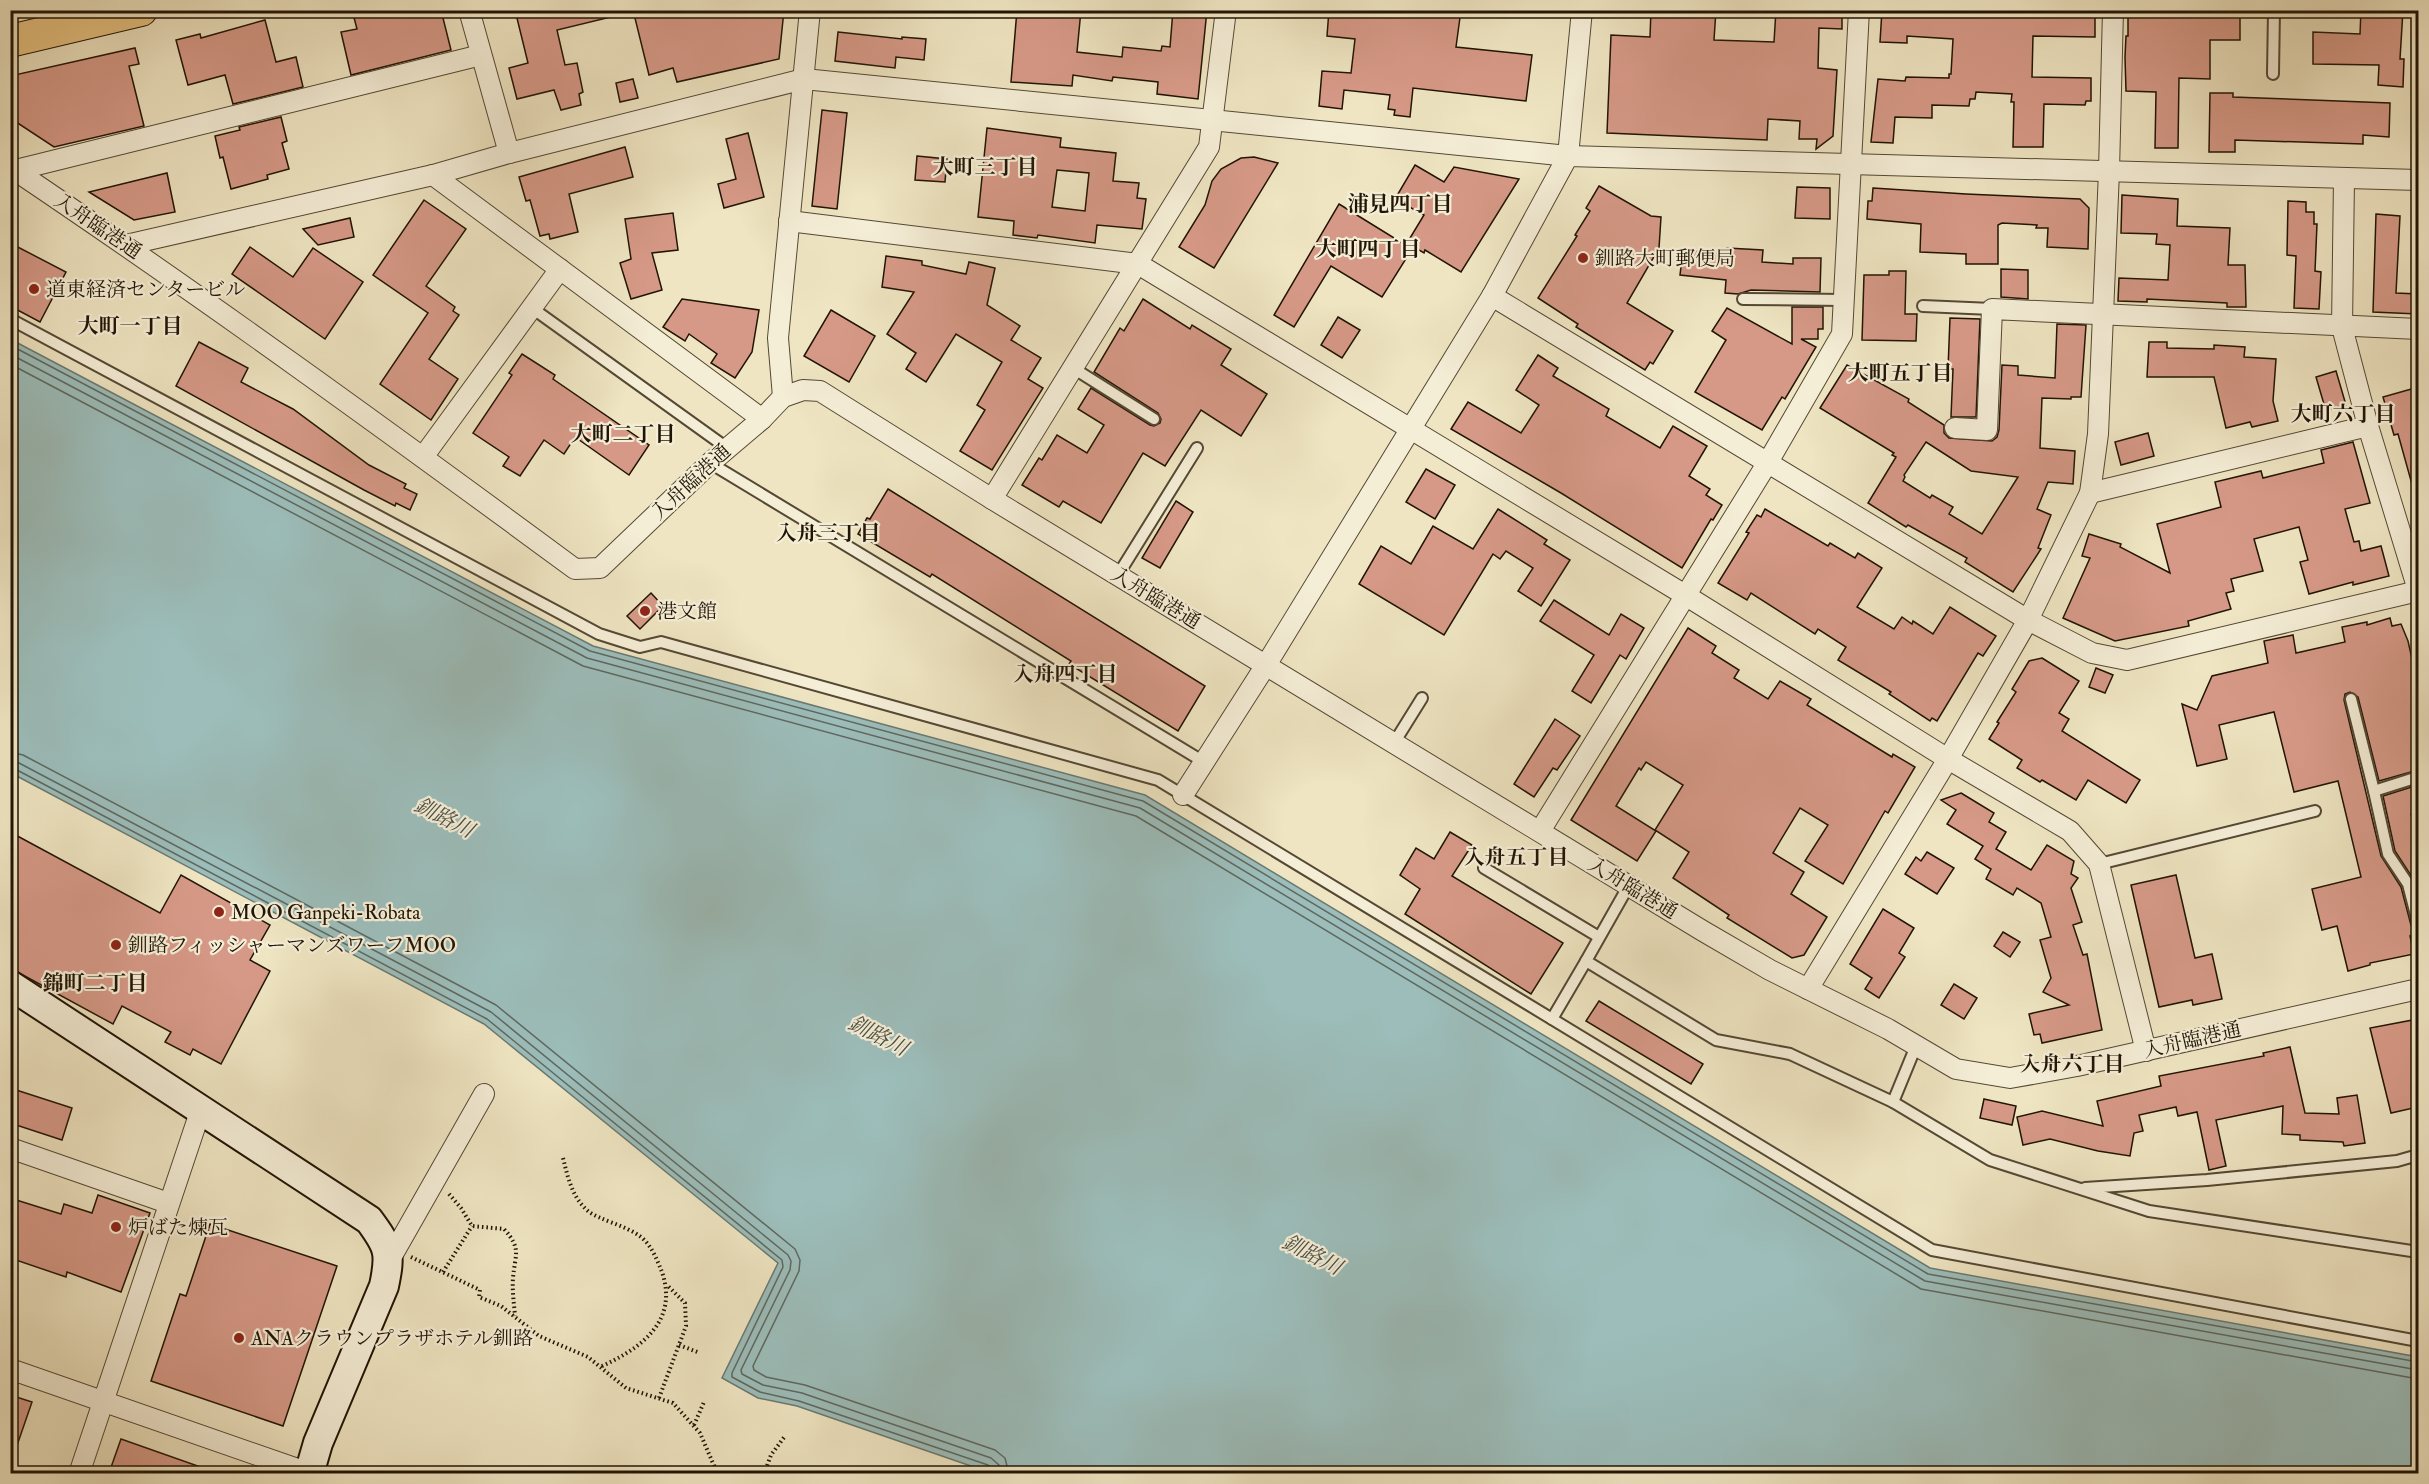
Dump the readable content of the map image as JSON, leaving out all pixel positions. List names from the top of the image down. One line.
{"streets":{"street":["入舟臨港通"]},"districts":["大町三丁目","浦見四丁目","大町四丁目","大町一丁目","大町五丁目","大町六丁目","大町二丁目","入舟三丁目","入舟四丁目","入舟五丁目","錦町二丁目","入舟六丁目"],"water":["釧路川"],"places":["釧路大町郵便局","道東経済センタービル","港文館","MOO Ganpeki-Robata","釧路フィッシャーマンズワーフMOO","炉ばた煉瓦","ANAクラウンプラザホテル釧路"]}
